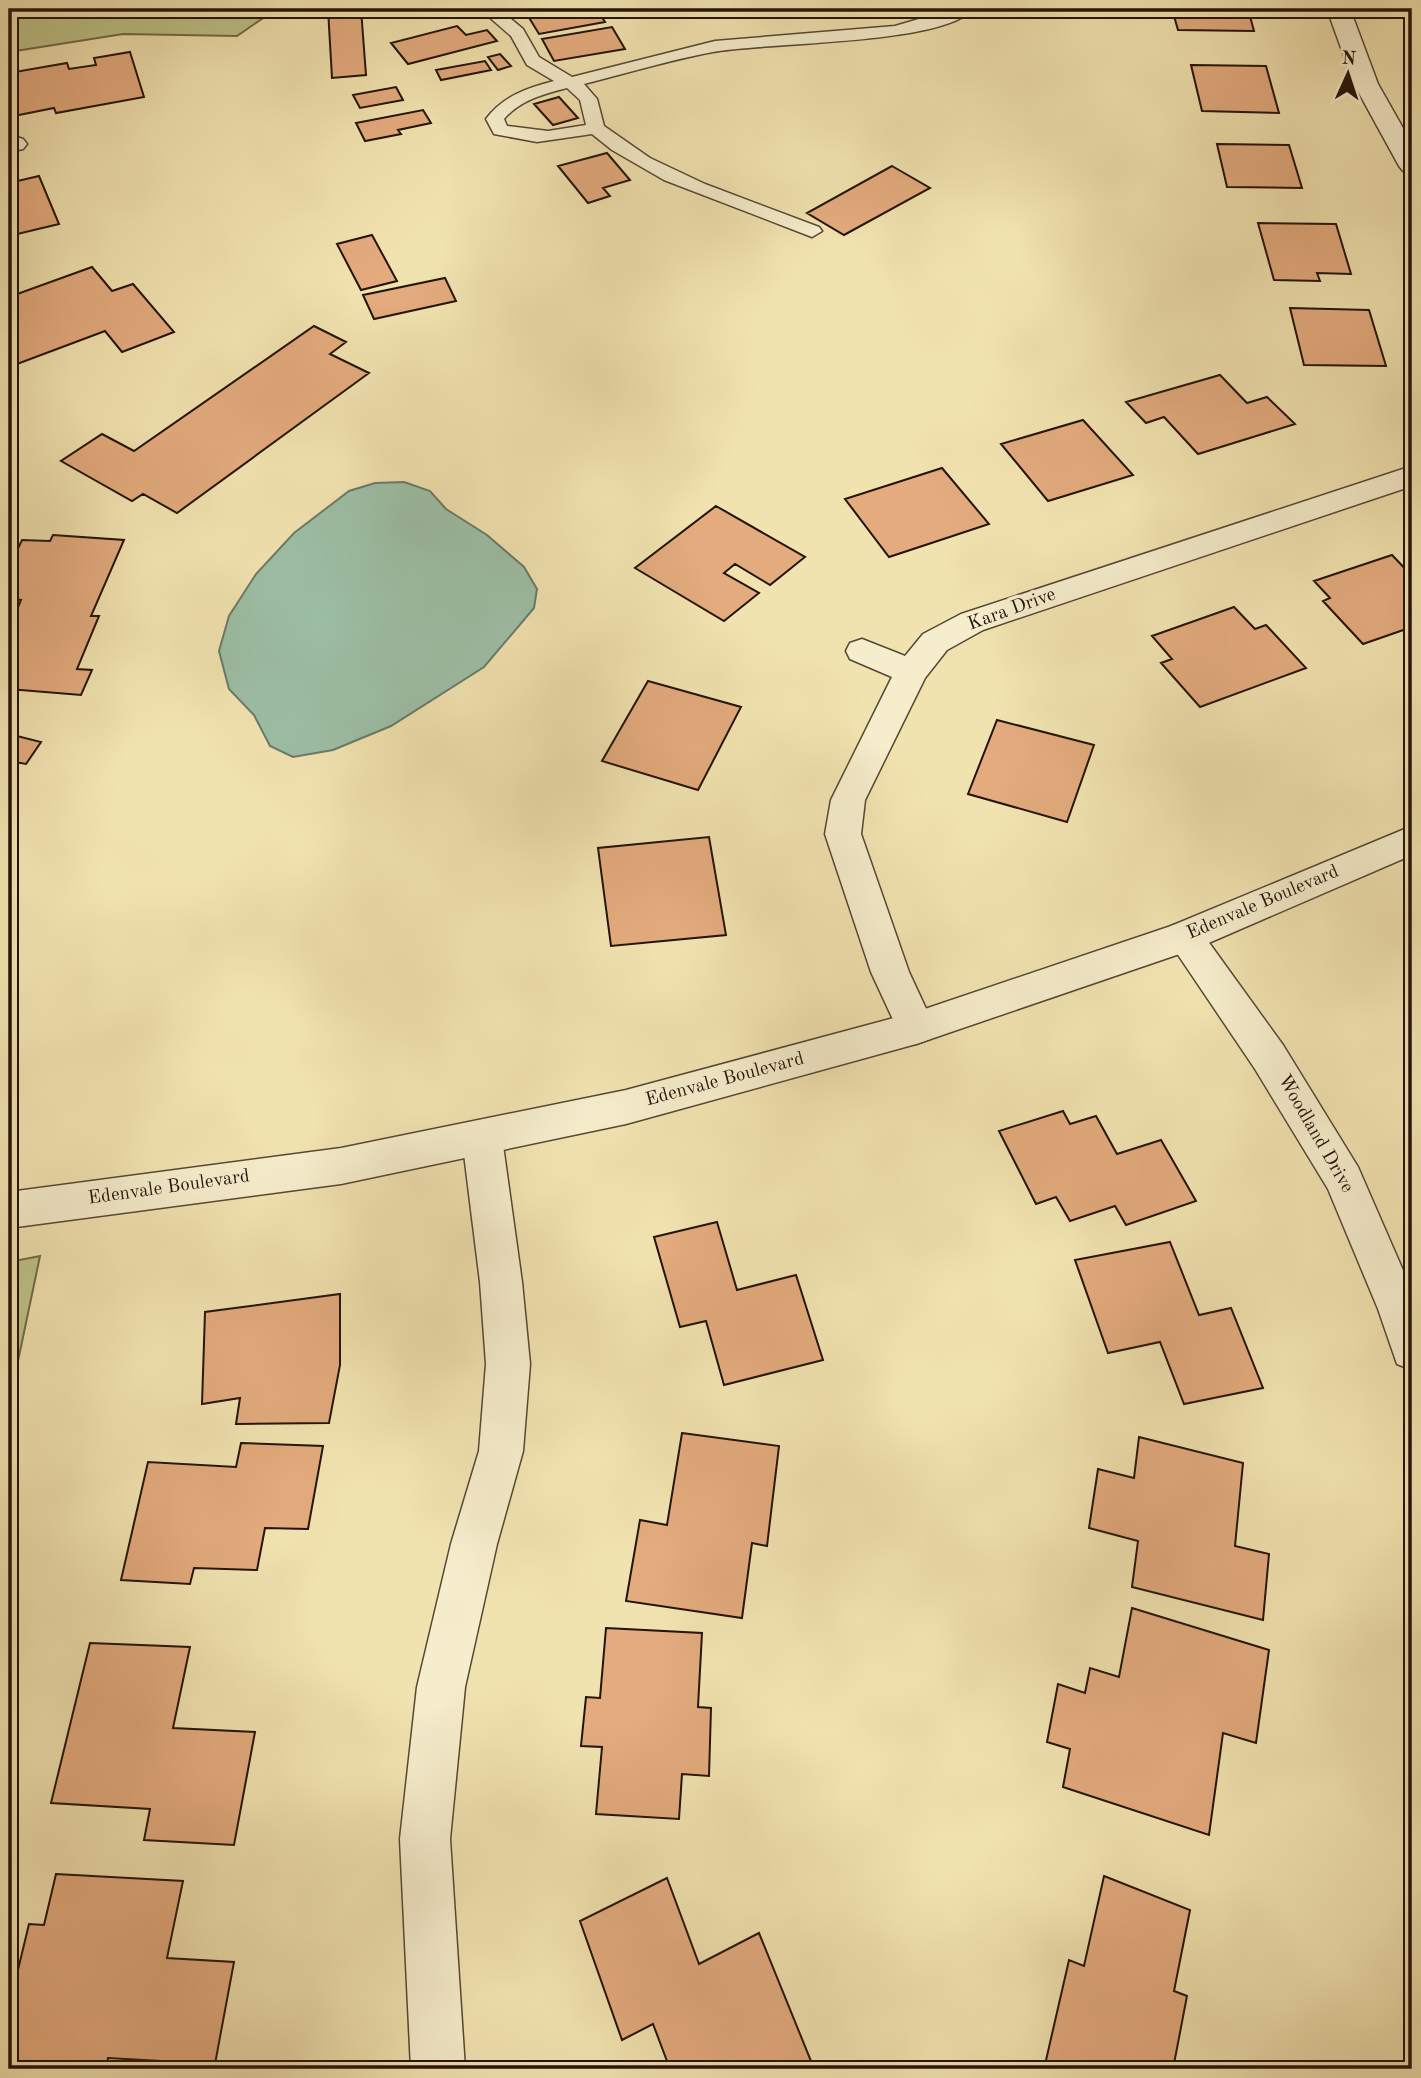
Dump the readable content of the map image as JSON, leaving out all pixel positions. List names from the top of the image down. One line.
{"streets":{"street":["Kara Drive","Edenvale Boulevard","Woodland Drive"]},"crossings":[["Kara Drive","Edenvale Boulevard"],["Edenvale Boulevard","Woodland Drive"]],"north":"top"}
